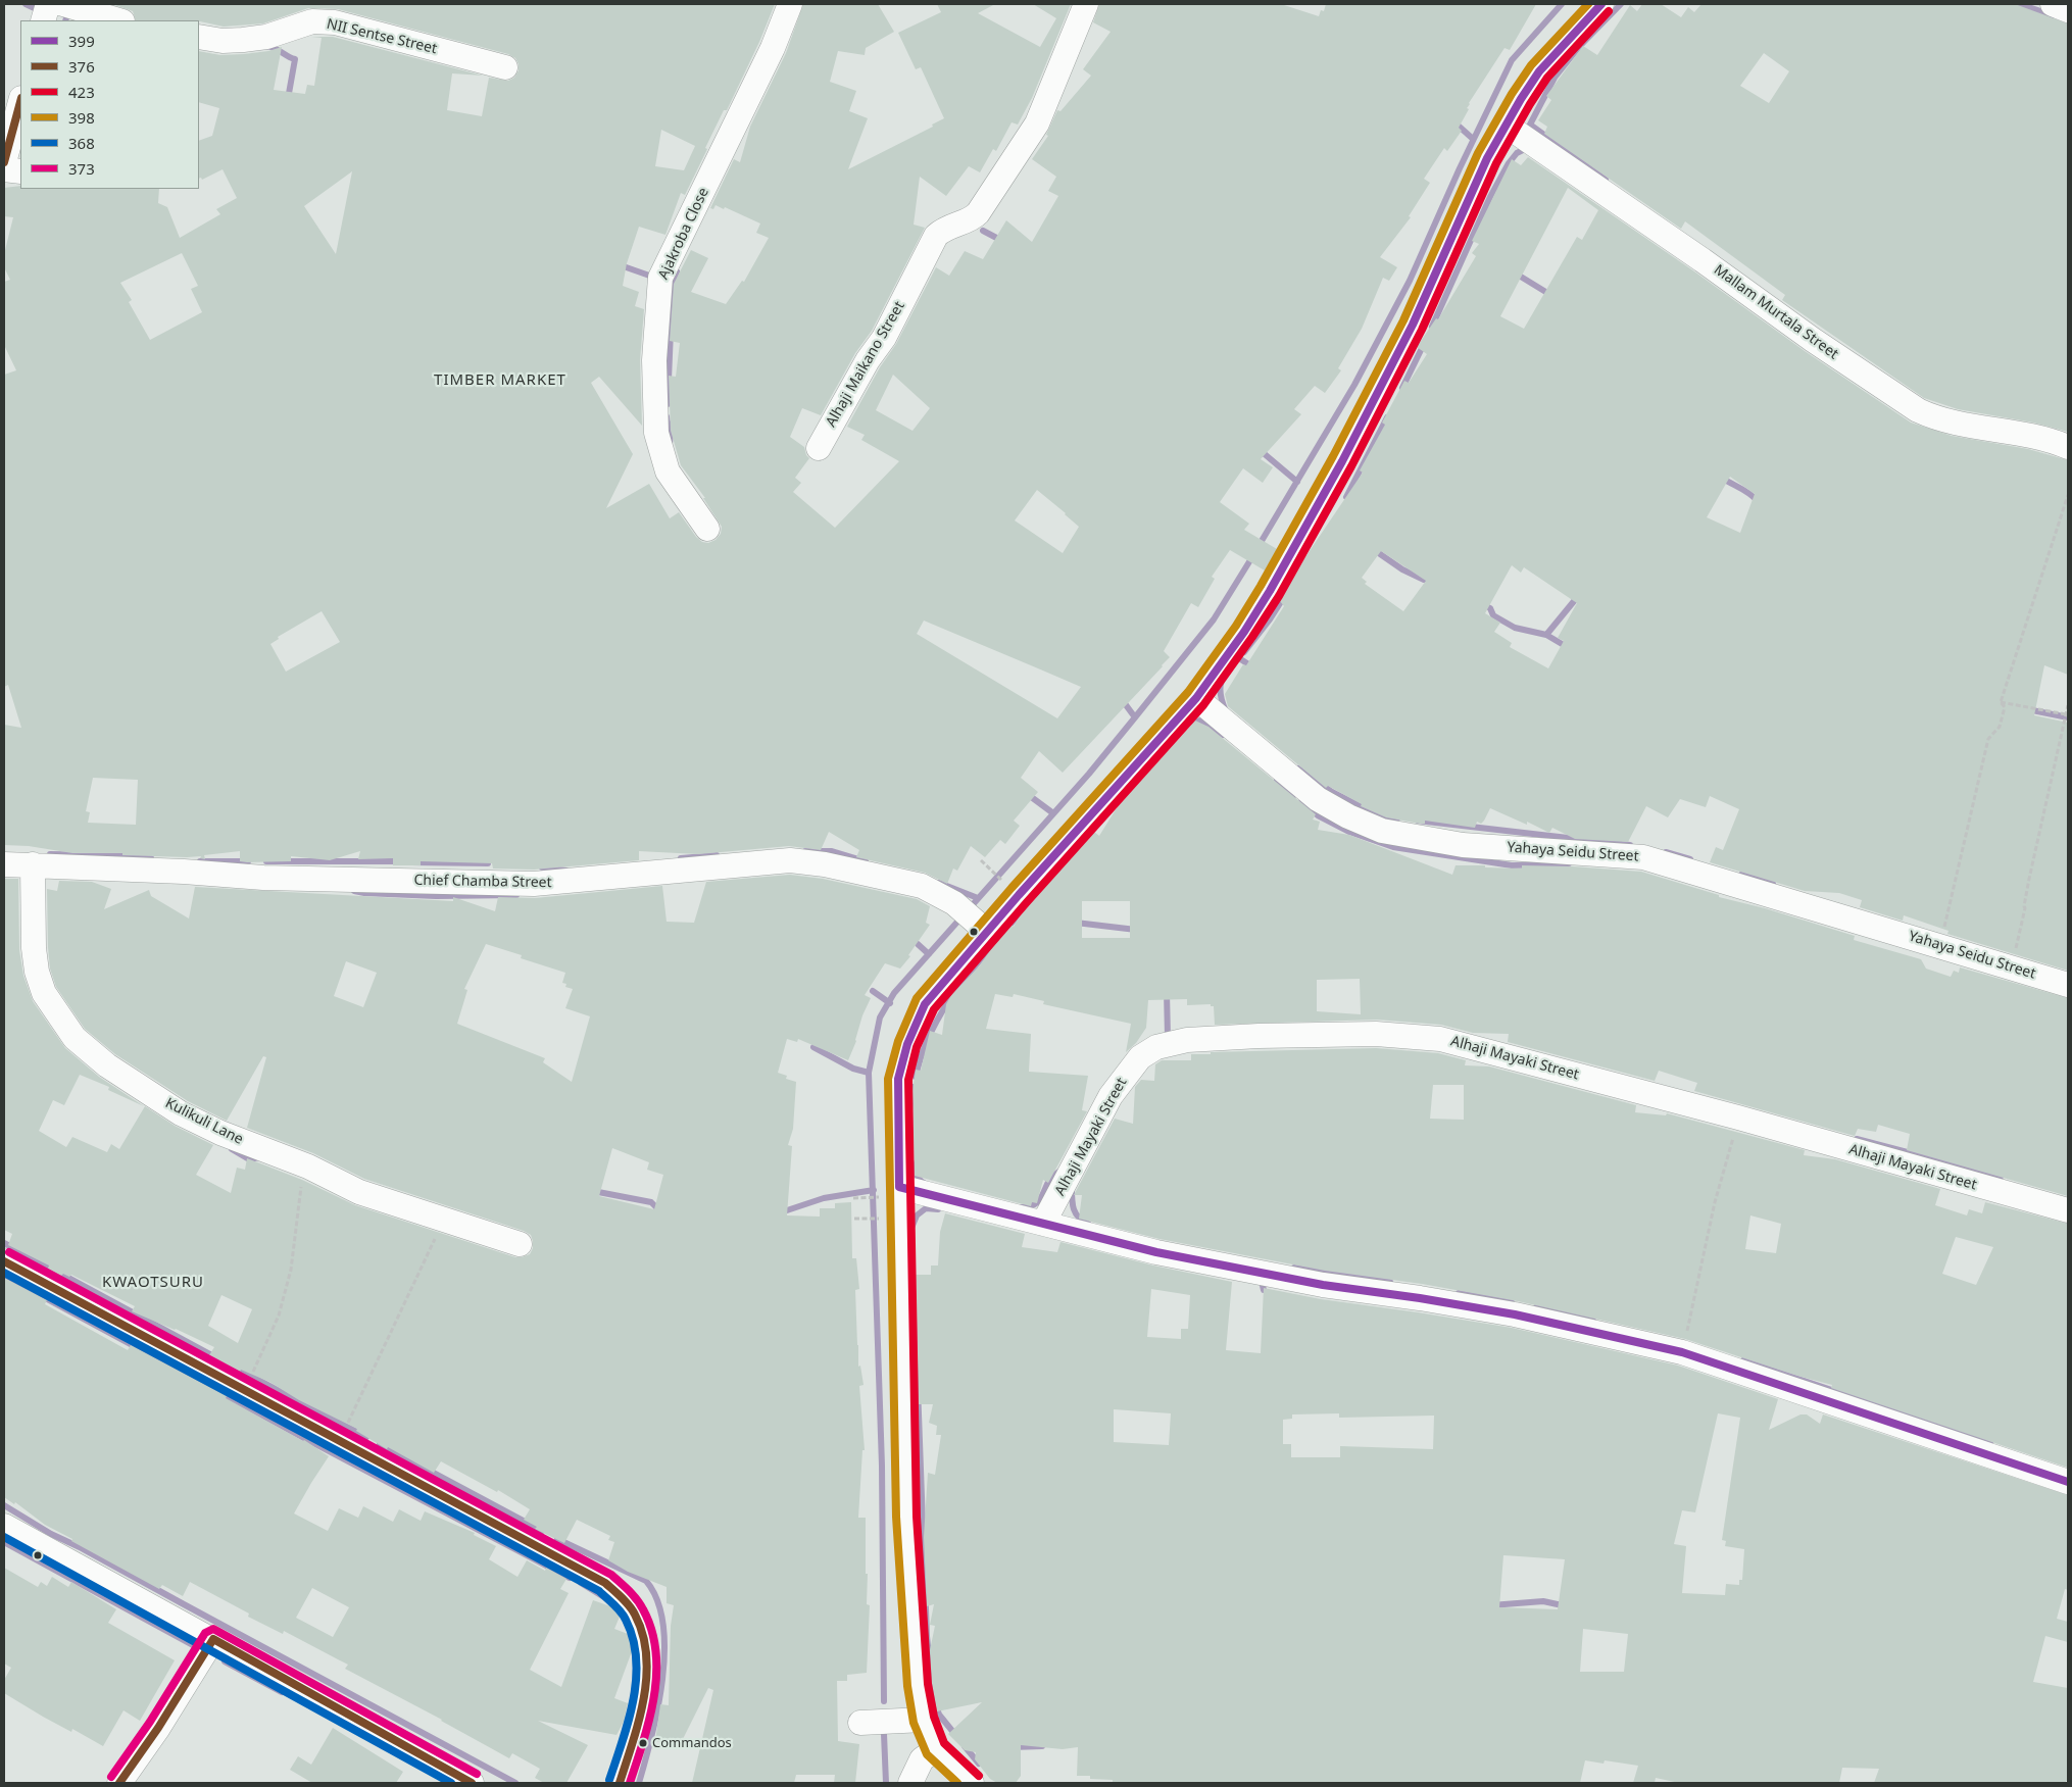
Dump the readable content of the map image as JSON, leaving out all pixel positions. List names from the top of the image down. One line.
{"streets":{"street":["NII Sentse Street","Ajakroba Close","Mallam Murtala Street","Alhaji Maikano Street","Yahaya Seidu Street","Chief Chamba Street","Alhaji Mayaki Street","Kulikuli Lane"]},"crossings":[["Chief Chamba Street","Kulikuli Lane"]],"districts":["TIMBER MARKET","KWAOTSURU"],"places":["Commandos"],"lines":["transit line 399","transit line 398","transit line 423","transit line 376","transit line 373","transit line 368"],"legend":["399","376","423","398","368","373"]}
